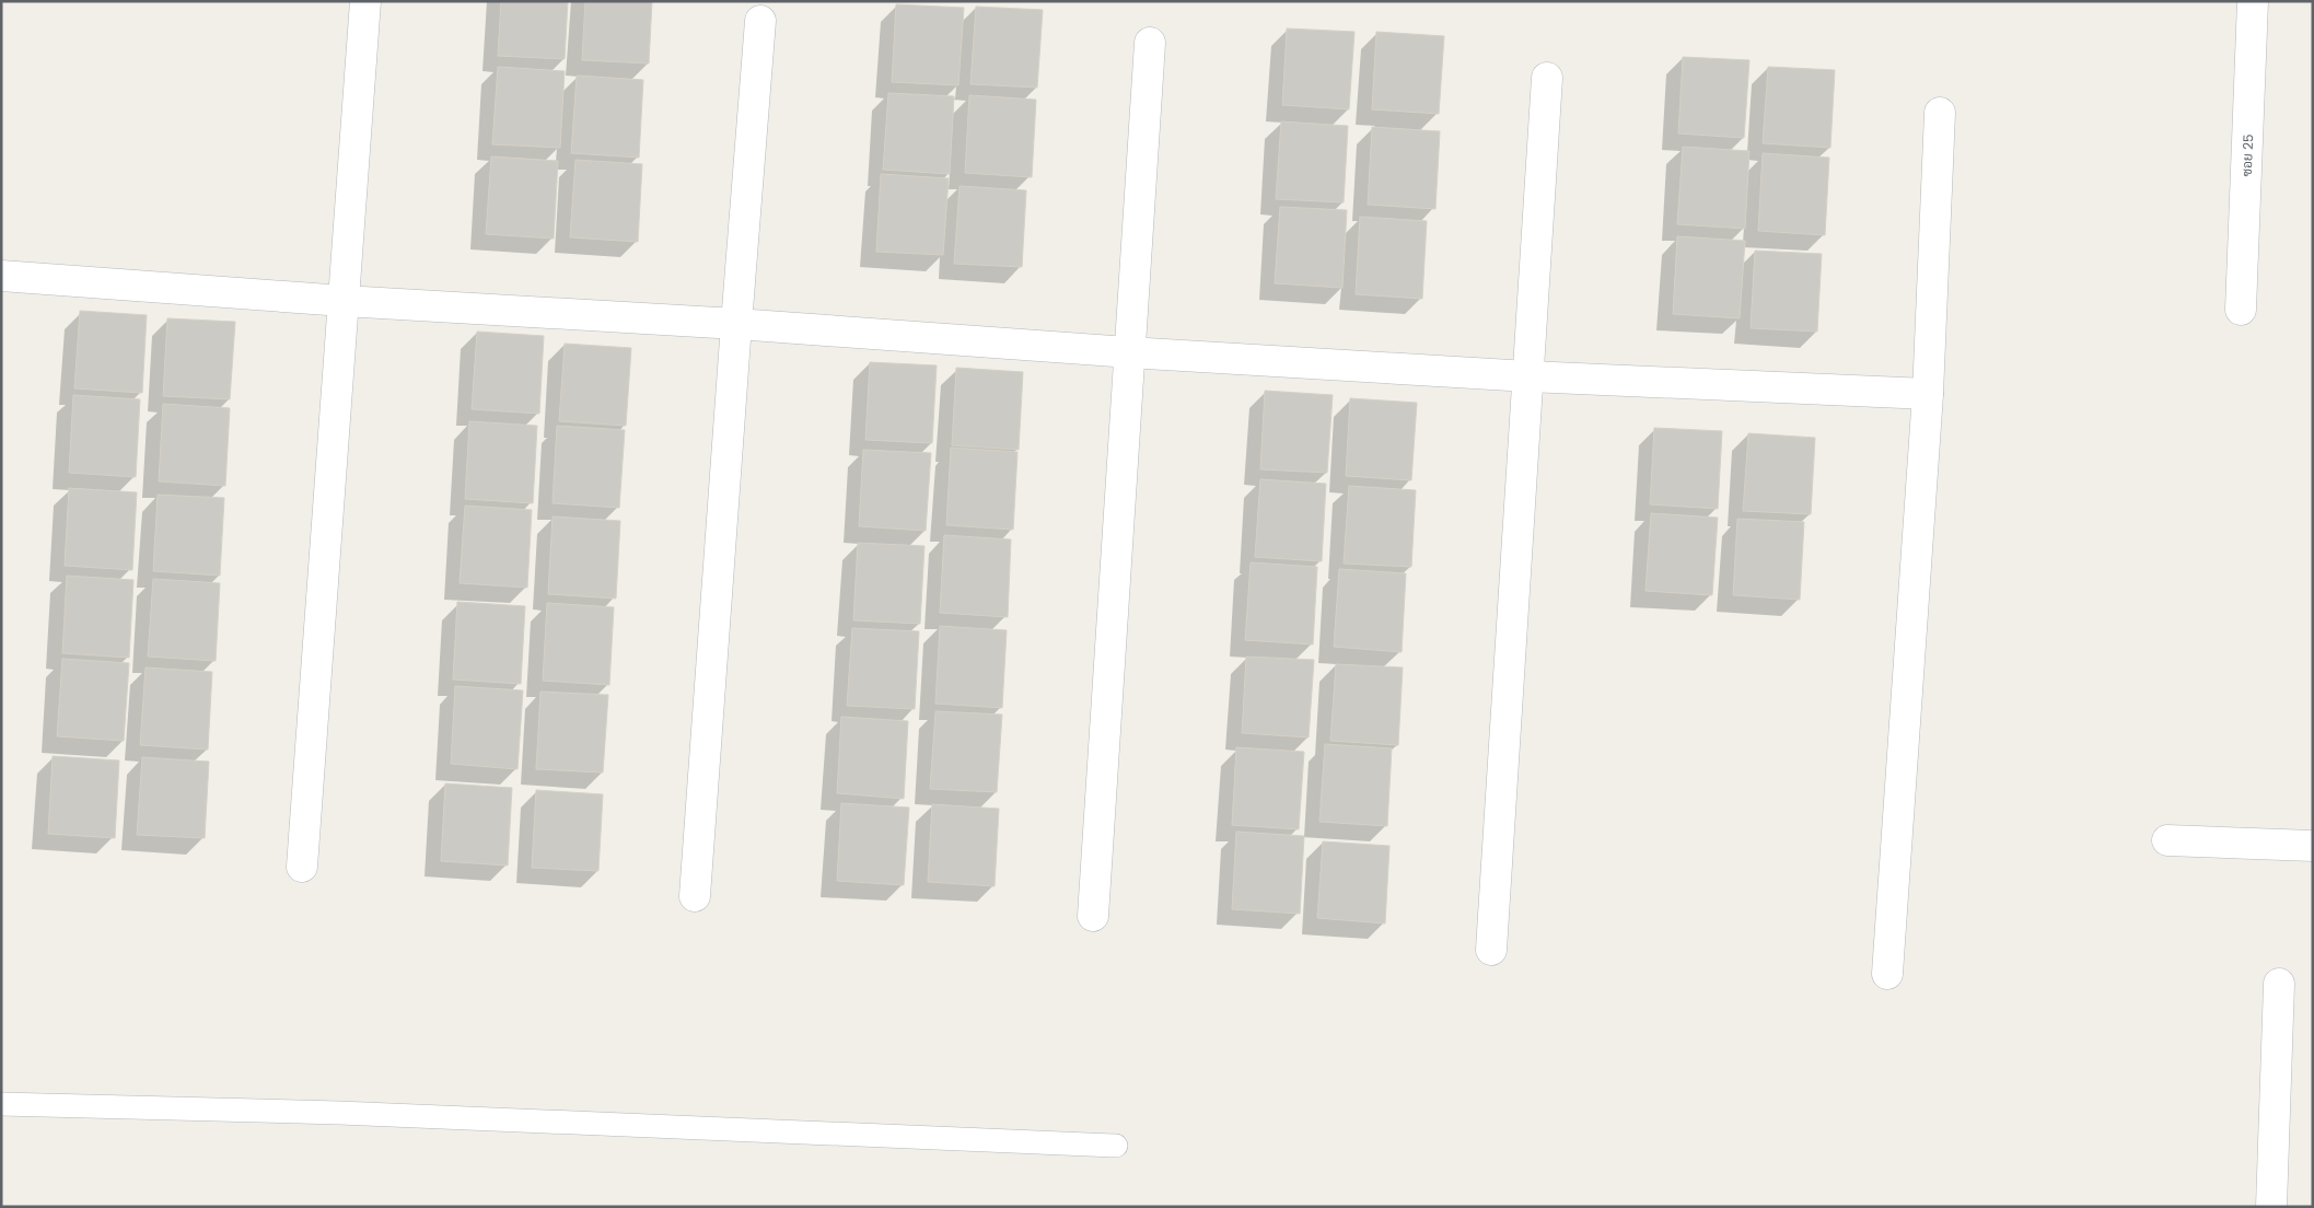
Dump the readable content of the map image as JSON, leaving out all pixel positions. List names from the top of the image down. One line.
{"streets":{"street":["ซอย 25"]}}
